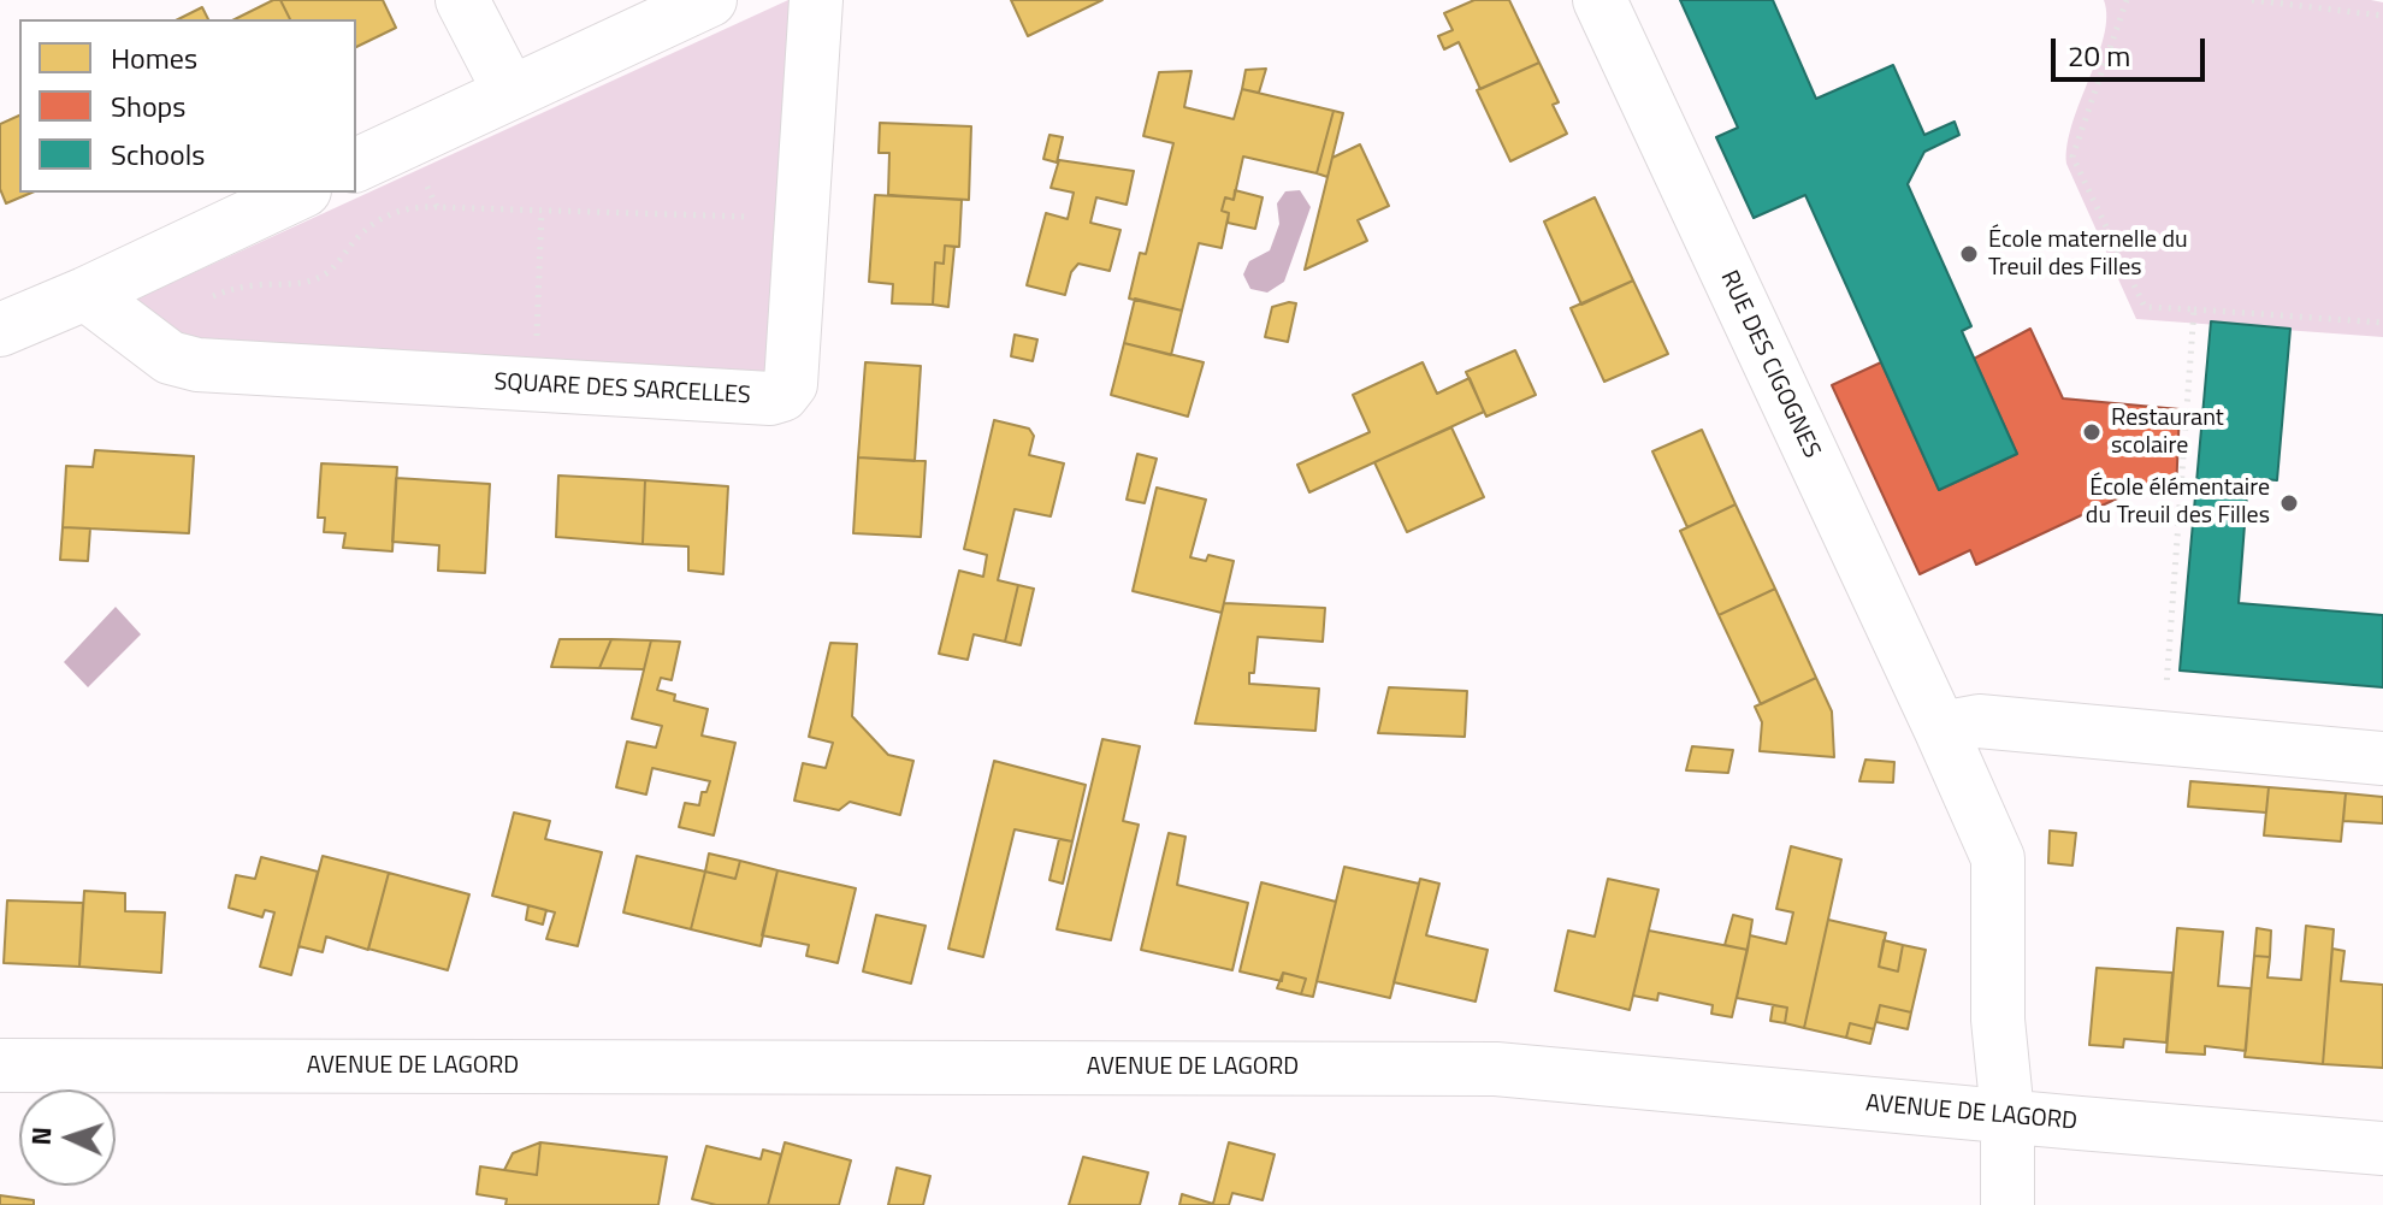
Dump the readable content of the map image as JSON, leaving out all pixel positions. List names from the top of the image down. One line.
{"streets":{"street":["RUE DES CIGOGNES","SQUARE DES SARCELLES","AVENUE DE LAGORD"]},"crossings":[["RUE DES CIGOGNES","AVENUE DE LAGORD"]],"places":["École maternelle du Treuil des Filles","Restaurant scolaire","École élémentaire du Treuil des Filles"],"legend":["Homes","Shops","Schools"],"scale_bar":"20 m","north":"left"}
